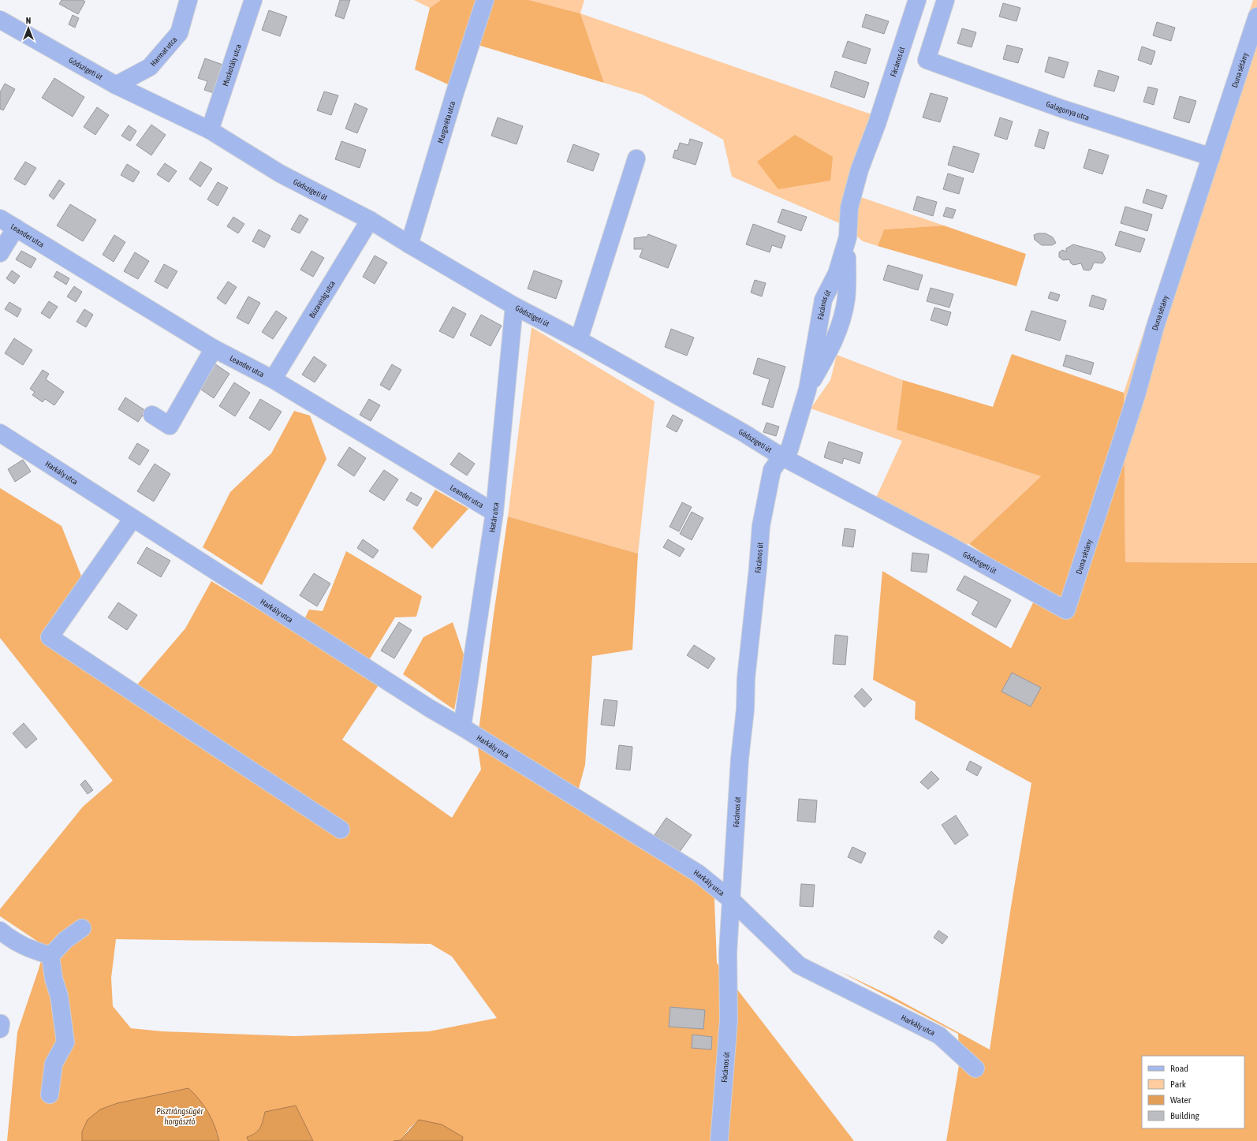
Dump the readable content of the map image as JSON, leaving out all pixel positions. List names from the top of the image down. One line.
{"streets":{"street":["Harmat utca","Fácános út","Muskotály utca","Gödszigeti út","Duna sétány","Galagonya utca","Margaréta utca","Leander utca","Búzavirág utca","Harkály utca","Határ utca"]},"crossings":[["Harmat utca","Gödszigeti út"],["Fácános út","Gödszigeti út"],["Fácános út","Harkály utca"],["Muskotály utca","Gödszigeti út"],["Gödszigeti út","Duna sétány"],["Gödszigeti út","Margaréta utca"],["Gödszigeti út","Búzavirág utca"],["Gödszigeti út","Határ utca"],["Duna sétány","Galagonya utca"],["Leander utca","Búzavirág utca"],["Leander utca","Határ utca"],["Harkály utca","Határ utca"]],"water":["Pisztrángsügér horgásztó"],"legend":["Road","Park","Water","Building"],"north":"top"}
